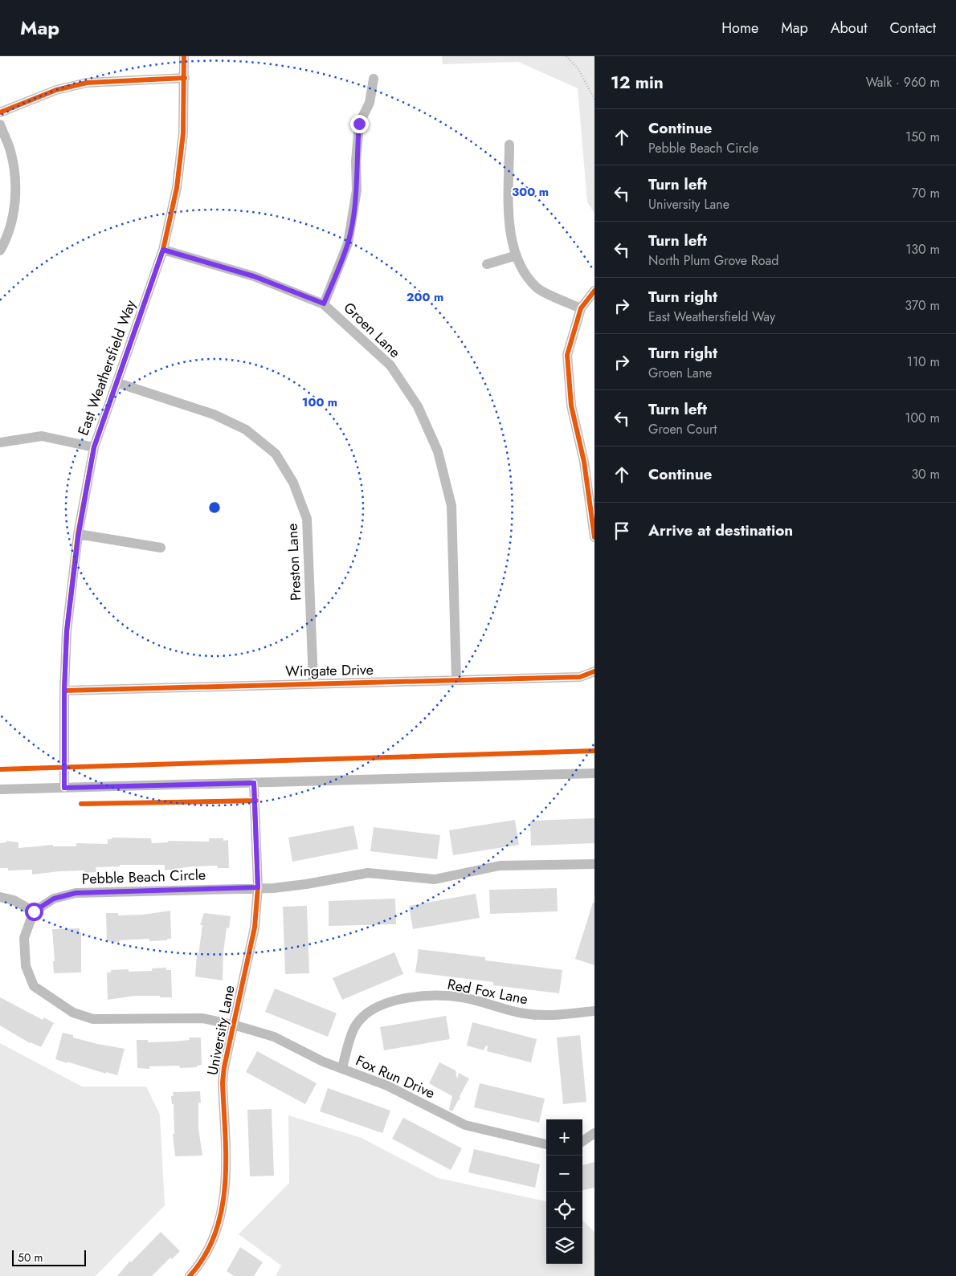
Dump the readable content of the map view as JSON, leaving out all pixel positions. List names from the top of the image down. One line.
{"streets":{"street":["Groen Lane","East Weathersfield Way","Preston Lane","Wingate Drive","Pebble Beach Circle","Red Fox Lane","University Lane","Fox Run Drive"]},"crossings":[["Groen Lane","East Weathersfield Way"],["Groen Lane","Wingate Drive"],["East Weathersfield Way","Preston Lane"],["East Weathersfield Way","Wingate Drive"],["Preston Lane","Wingate Drive"],["Pebble Beach Circle","University Lane"],["Red Fox Lane","Fox Run Drive"],["University Lane","Fox Run Drive"]],"scale_bar":"50 m","page":{"header":"Map","nav":["Home","Map","About","Contact"],"heading":["12 min","Walk · 960 m"],"list":[["Continue","Pebble Beach Circle","150 m"],["Turn left","University Lane","70 m"],["Turn left","North Plum Grove Road","130 m"],["Turn right","East Weathersfield Way","370 m"],["Turn right","Groen Lane","110 m"],["Turn left","Groen Court","100 m"],["Continue","30 m"],"Arrive at destination"],"map_buttons":["+","−"],"scale":"50 m"},"rings":["300 m","200 m","100 m"]}
